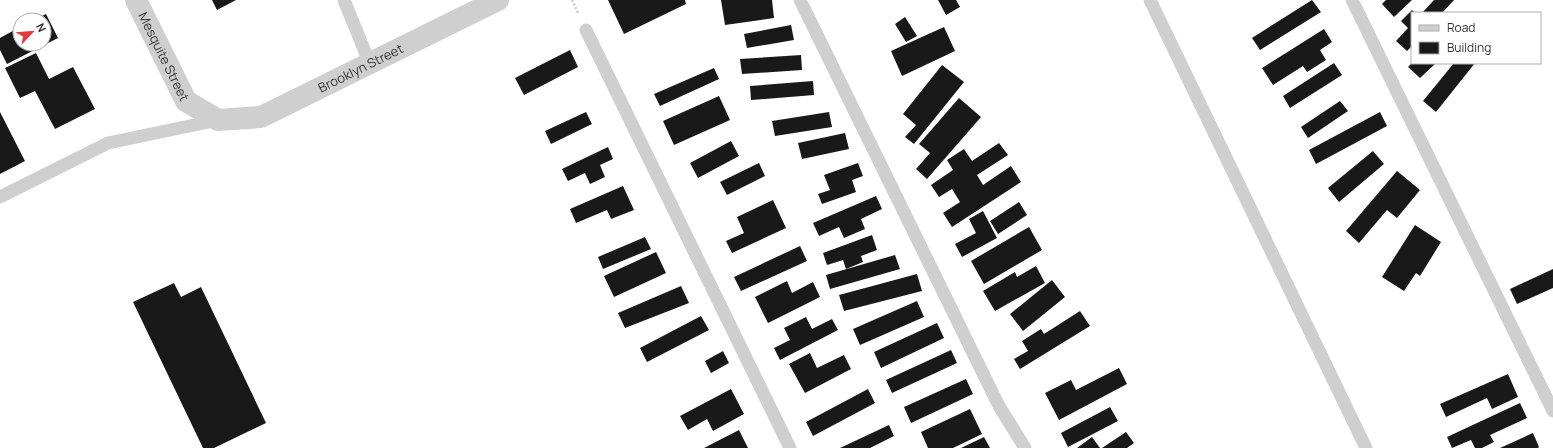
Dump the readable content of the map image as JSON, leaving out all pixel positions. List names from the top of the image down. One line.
{"streets":{"street":["Mesquite Street","Brooklyn Street"]},"crossings":[["Mesquite Street","Brooklyn Street"]],"legend":["Road","Building"],"north":"top right"}
